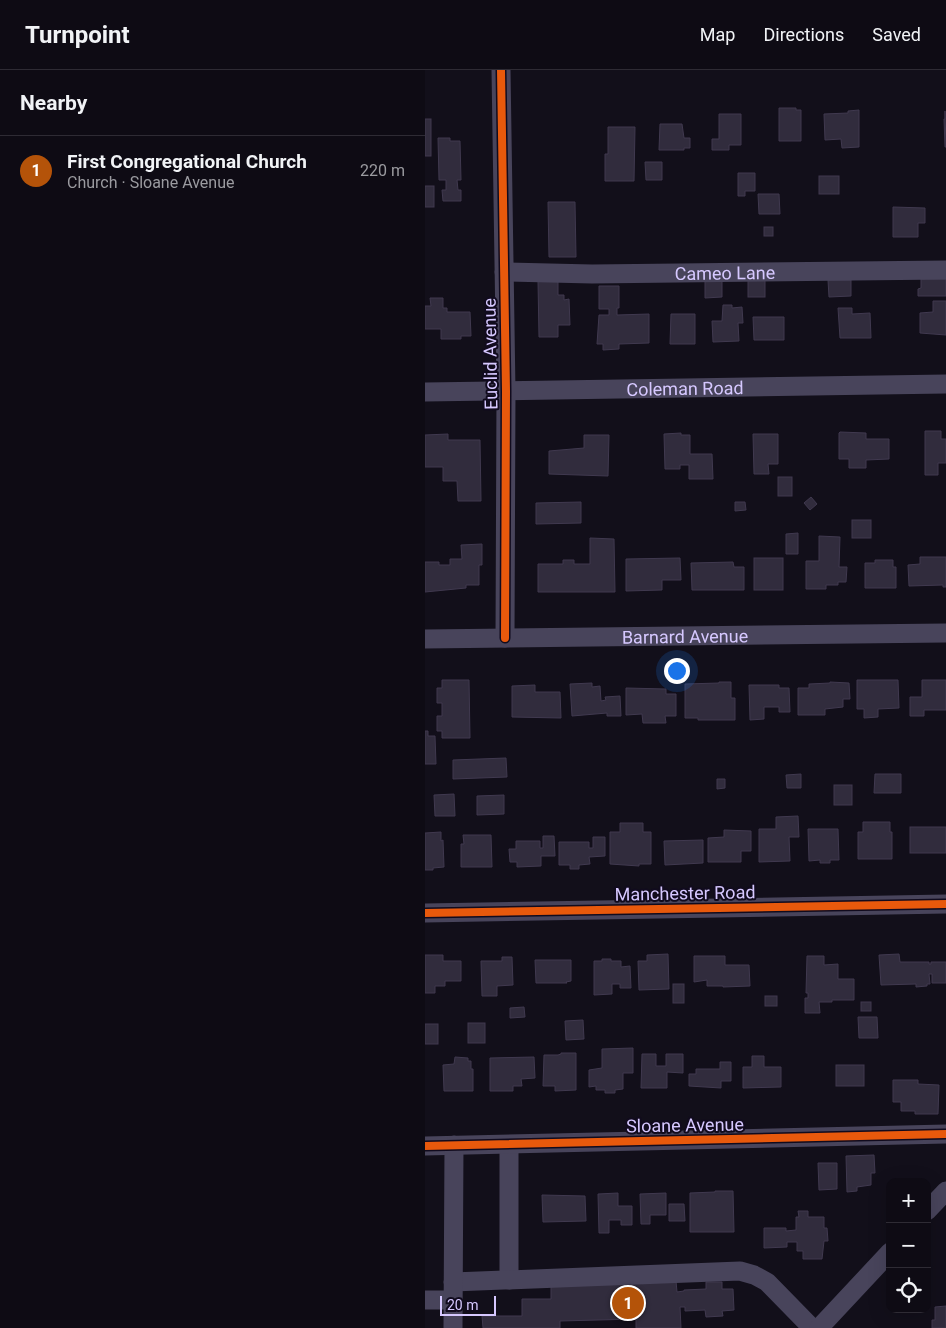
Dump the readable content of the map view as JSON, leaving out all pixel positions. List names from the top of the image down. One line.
{"streets":{"street":["Cameo Lane","Euclid Avenue","Coleman Road","Barnard Avenue","Manchester Road","Sloane Avenue"]},"crossings":[["Cameo Lane","Euclid Avenue"],["Euclid Avenue","Coleman Road"],["Euclid Avenue","Barnard Avenue"]],"scale_bar":"20 m","page":{"header":"Turnpoint","nav":["Map","Directions","Saved"],"heading":"Nearby","list":[{"mark":"1","name":"First Congregational Church","note":"Church · Sloane Avenue","value":"220 m"}],"map_buttons":["+","−"],"pins":"1","scale":"20 m"}}
